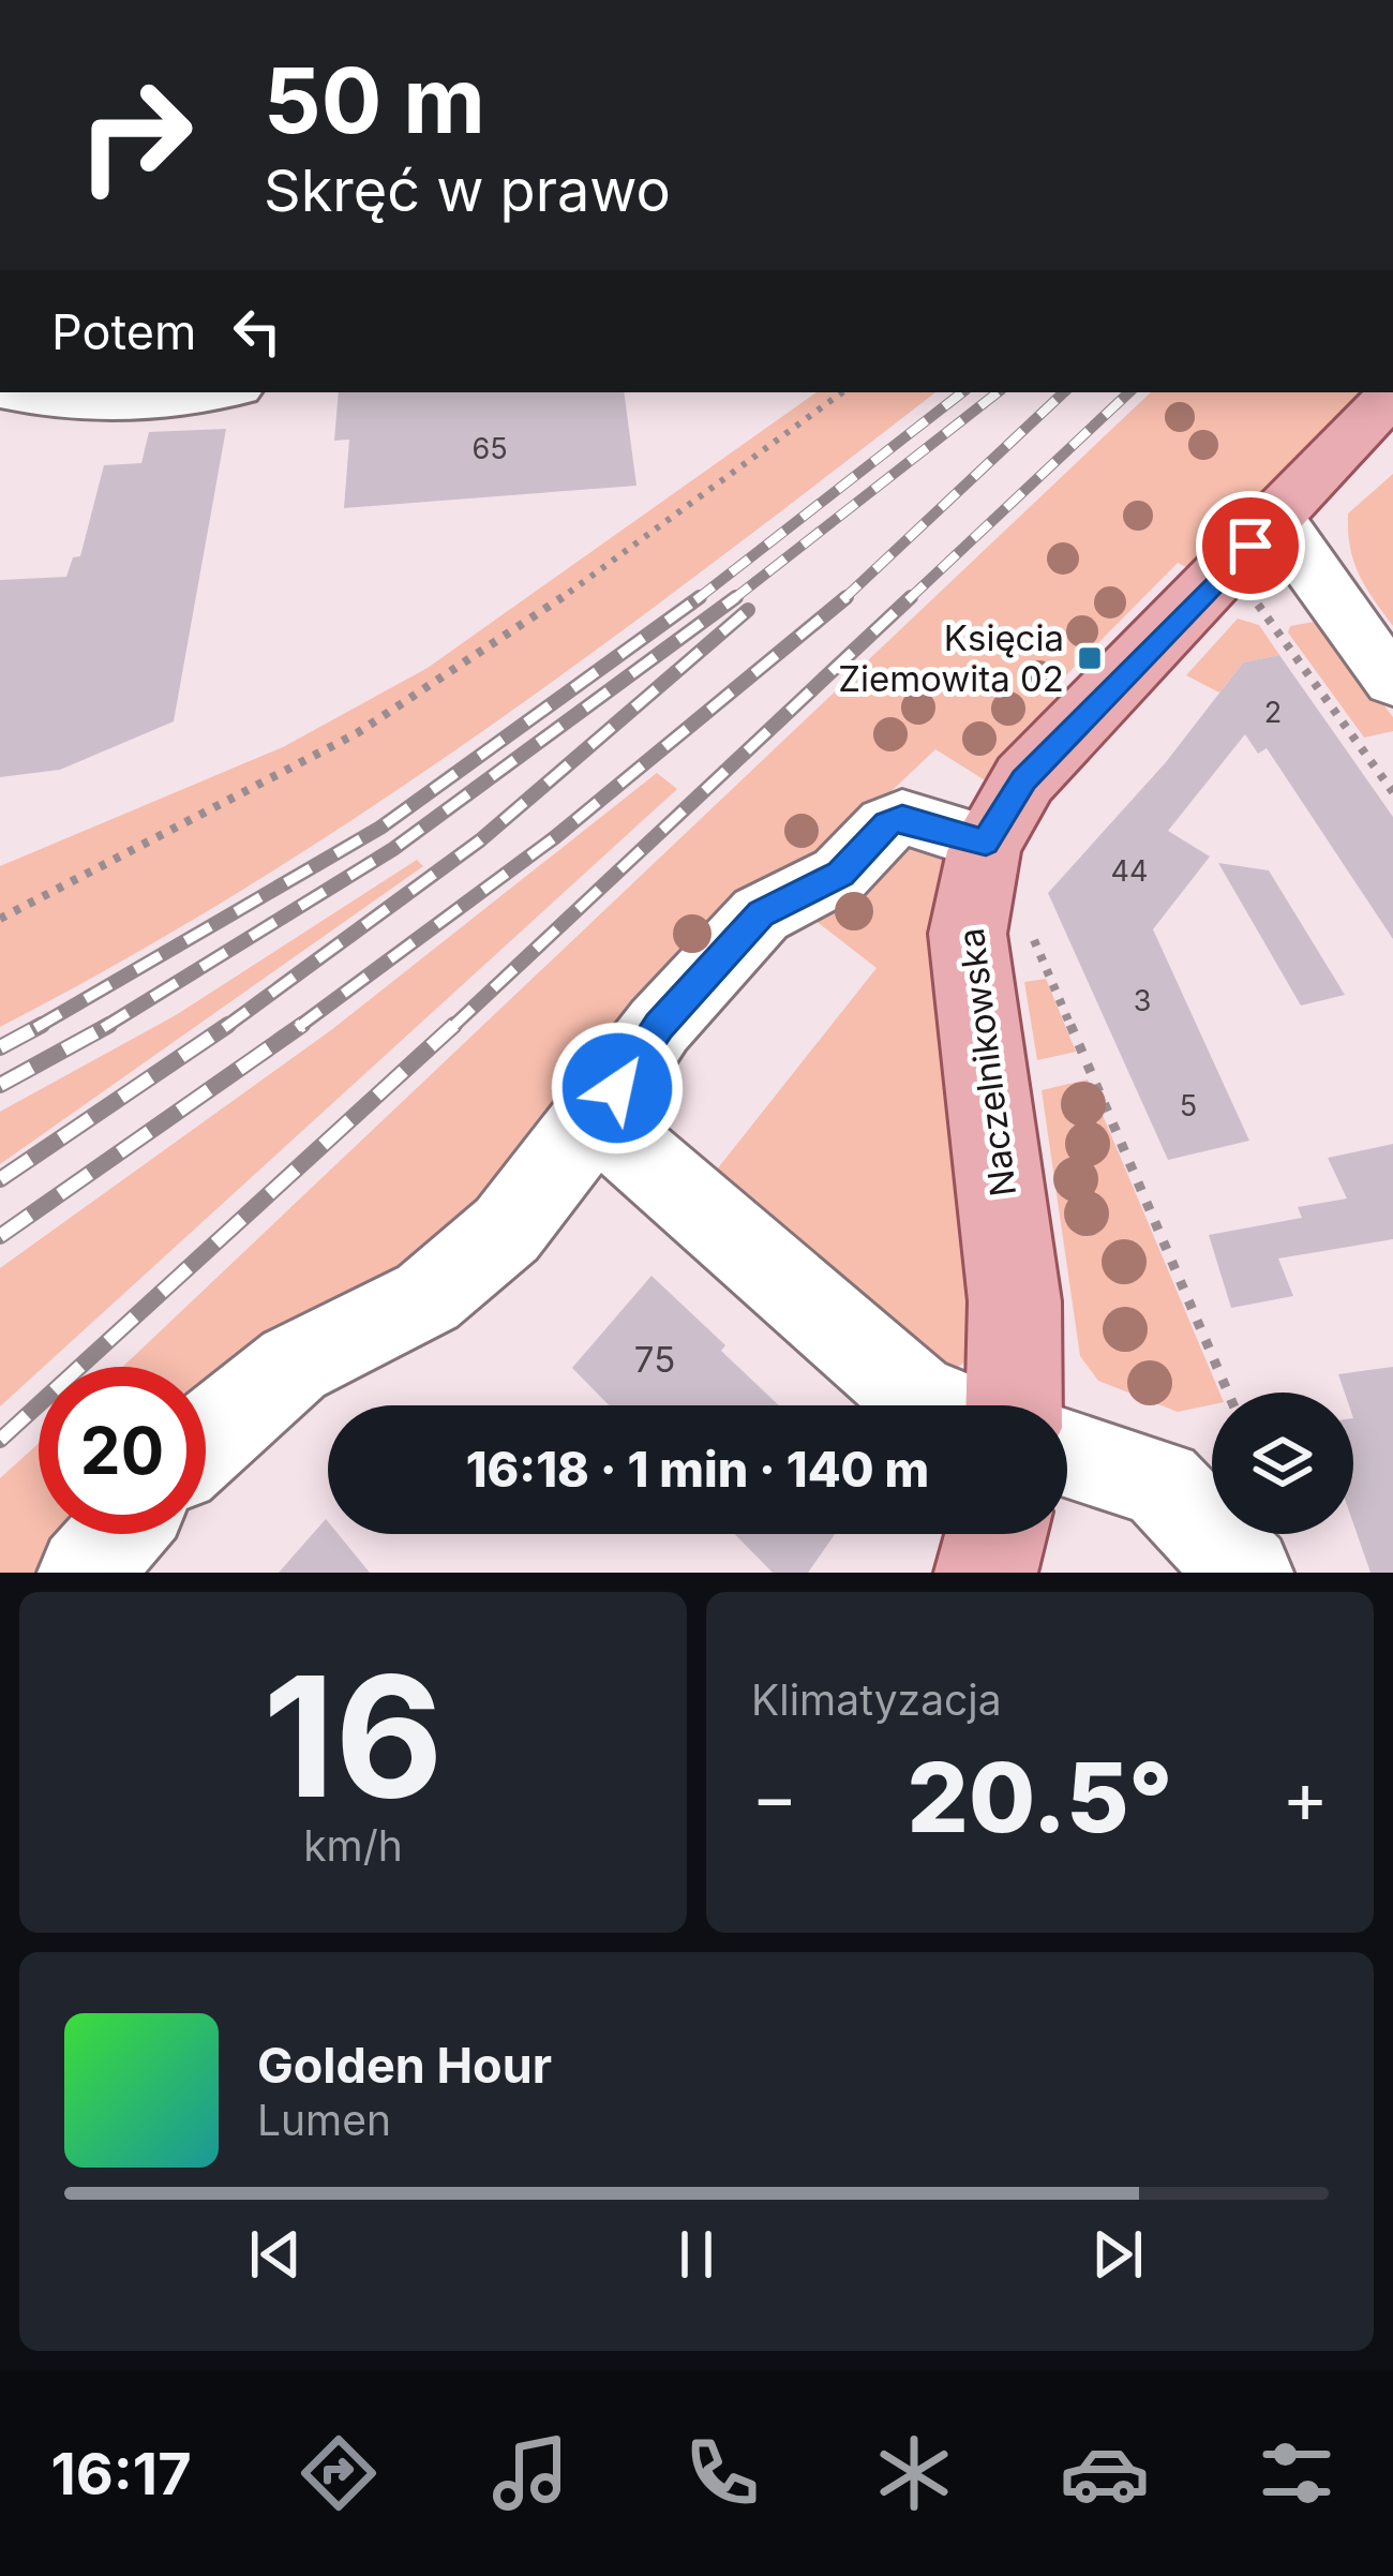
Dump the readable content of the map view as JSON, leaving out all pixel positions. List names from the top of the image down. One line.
{"streets":{"main road":["Naczelnikowska"]},"places":{"transit":["Księcia Ziemowita 02"]},"house_numbers":["65","2","44","3","5","75"],"page":{"turn":["50 m","Skręć w prawo"],"then":"Potem","limit":"20","trip":"16:18 · 1 min · 140 m","tile":[["16","km/h"],"Klimatyzacja"],"heat":["−","20.5°","+"],"song":["Golden Hour","Lumen"],"tabs":"16:17"}}
